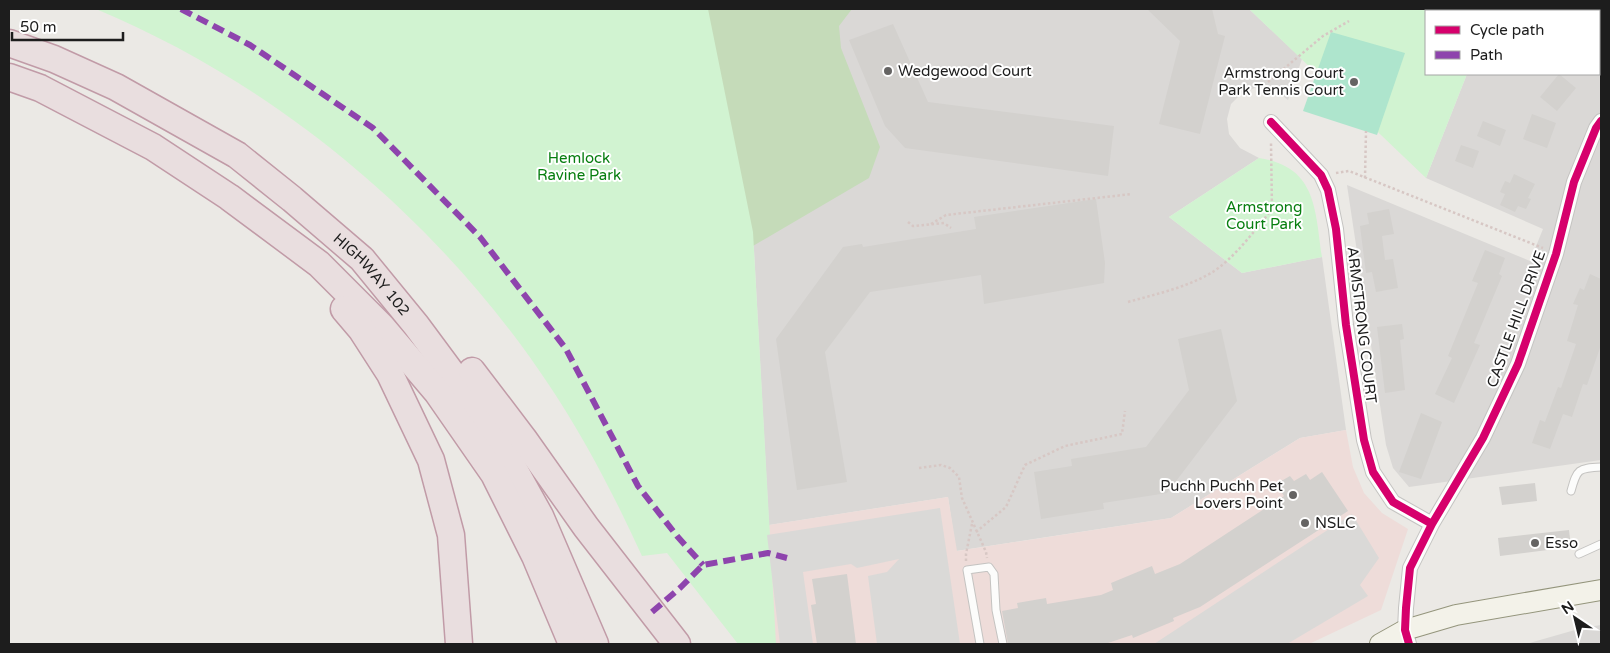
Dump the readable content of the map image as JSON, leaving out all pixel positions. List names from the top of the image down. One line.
{"streets":{"highway":["HIGHWAY 102"],"street":["CASTLE HILL DRIVE","ARMSTRONG COURT"]},"crossings":[["CASTLE HILL DRIVE","ARMSTRONG COURT"]],"parks":["Hemlock Ravine Park","Armstrong Court Park"],"places":["Wedgewood Court","Armstrong Court Park Tennis Court","Puchh Puchh Pet Lovers Point","NSLC","Esso"],"legend":["Cycle path","Path"],"scale_bar":"50 m","north":"top left"}
